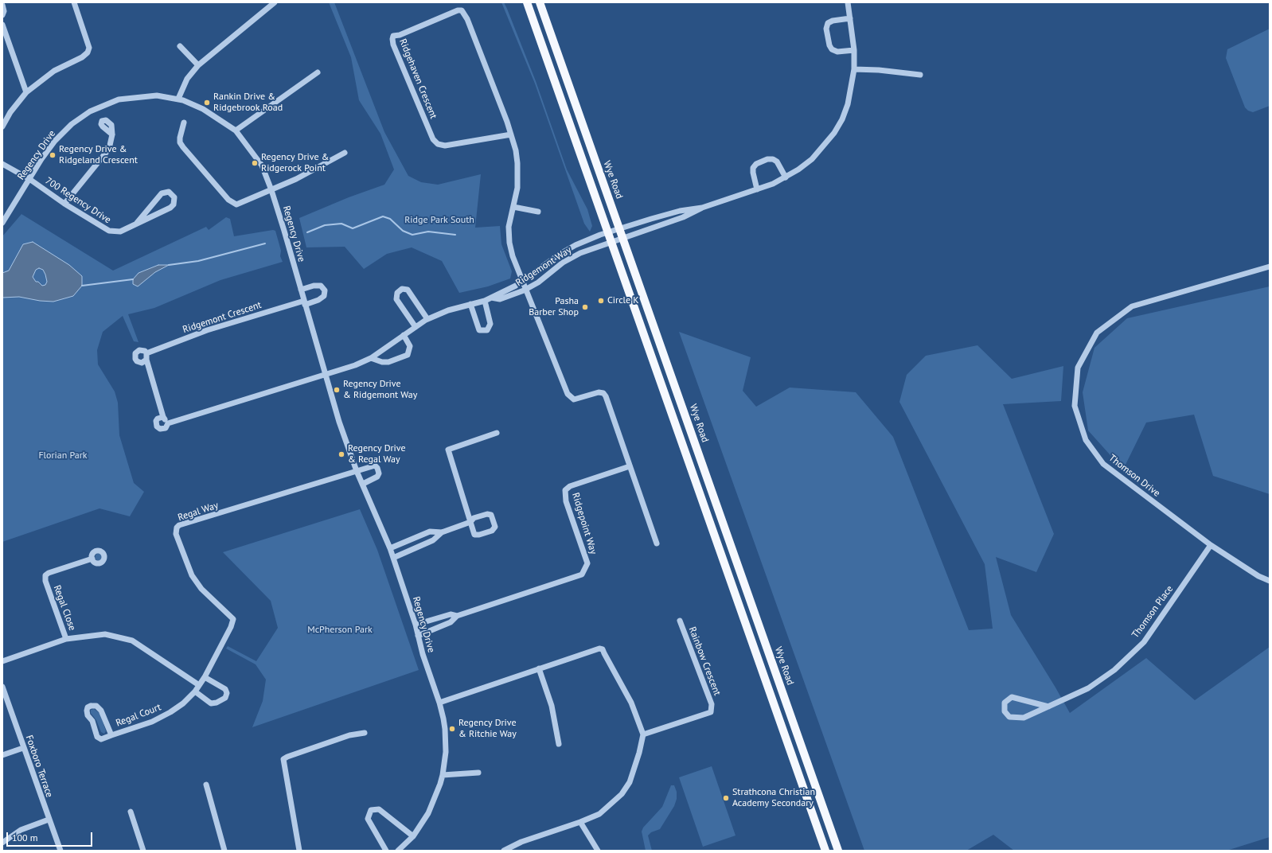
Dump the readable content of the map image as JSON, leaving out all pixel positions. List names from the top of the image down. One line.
{"streets":{"main road":["Wye Road"],"street":["Ridgehaven Crescent","Regency Drive","700 Regency Drive","Ridgemont Way","Ridgemont Crescent","Thomson Drive","Regal Way","Ridgepoint Way","Regal Close","Thomson Place","Rainbow Crescent","Regal Court","Foxboro Terrace"]},"crossings":[["Ridgehaven Crescent","Ridgemont Way"],["Regency Drive","700 Regency Drive"],["Regency Drive","Ridgemont Way"],["Regency Drive","Ridgemont Crescent"],["Regency Drive","Regal Way"],["Regency Drive","Ridgepoint Way"],["Wye Road","Ridgemont Way"],["Thomson Drive","Thomson Place"],["Regal Way","Regal Court"]],"parks":["Ridge Park South","Florian Park","McPherson Park"],"places":["Rankin Drive & Ridgebrook Road","Regency Drive & Ridgeland Crescent","Regency Drive & Ridgerock Point","Circle K","Pasha Barber Shop","Regency Drive & Ridgemont Way","Regency Drive & Regal Way","Regency Drive & Ritchie Way","Strathcona Christian Academy Secondary"],"scale_bar":"100 m"}
